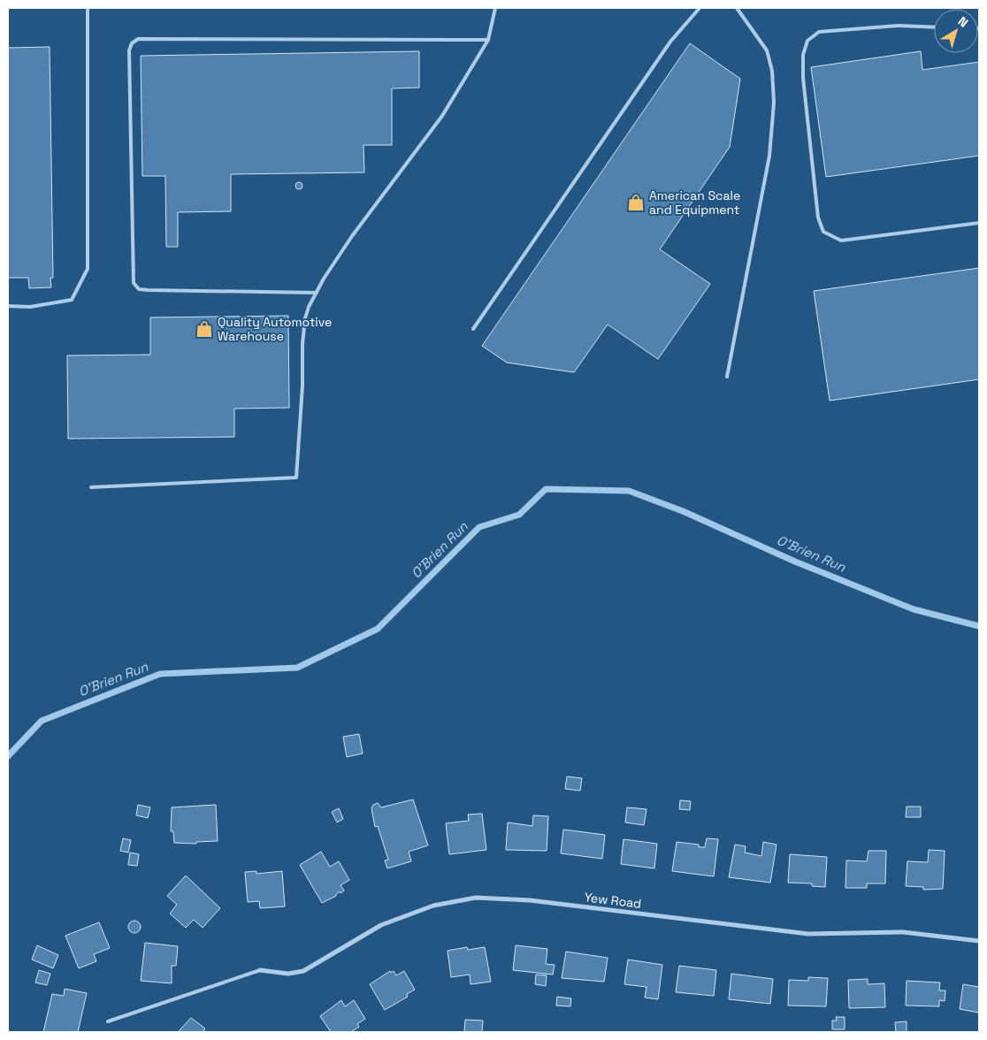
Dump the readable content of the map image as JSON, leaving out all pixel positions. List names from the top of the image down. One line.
{"streets":{"street":["Yew Road"]},"water":["O'Brien Run"],"places":{"shop":["American Scale and Equipment","Quality Automotive Warehouse"]},"north":"top right"}
